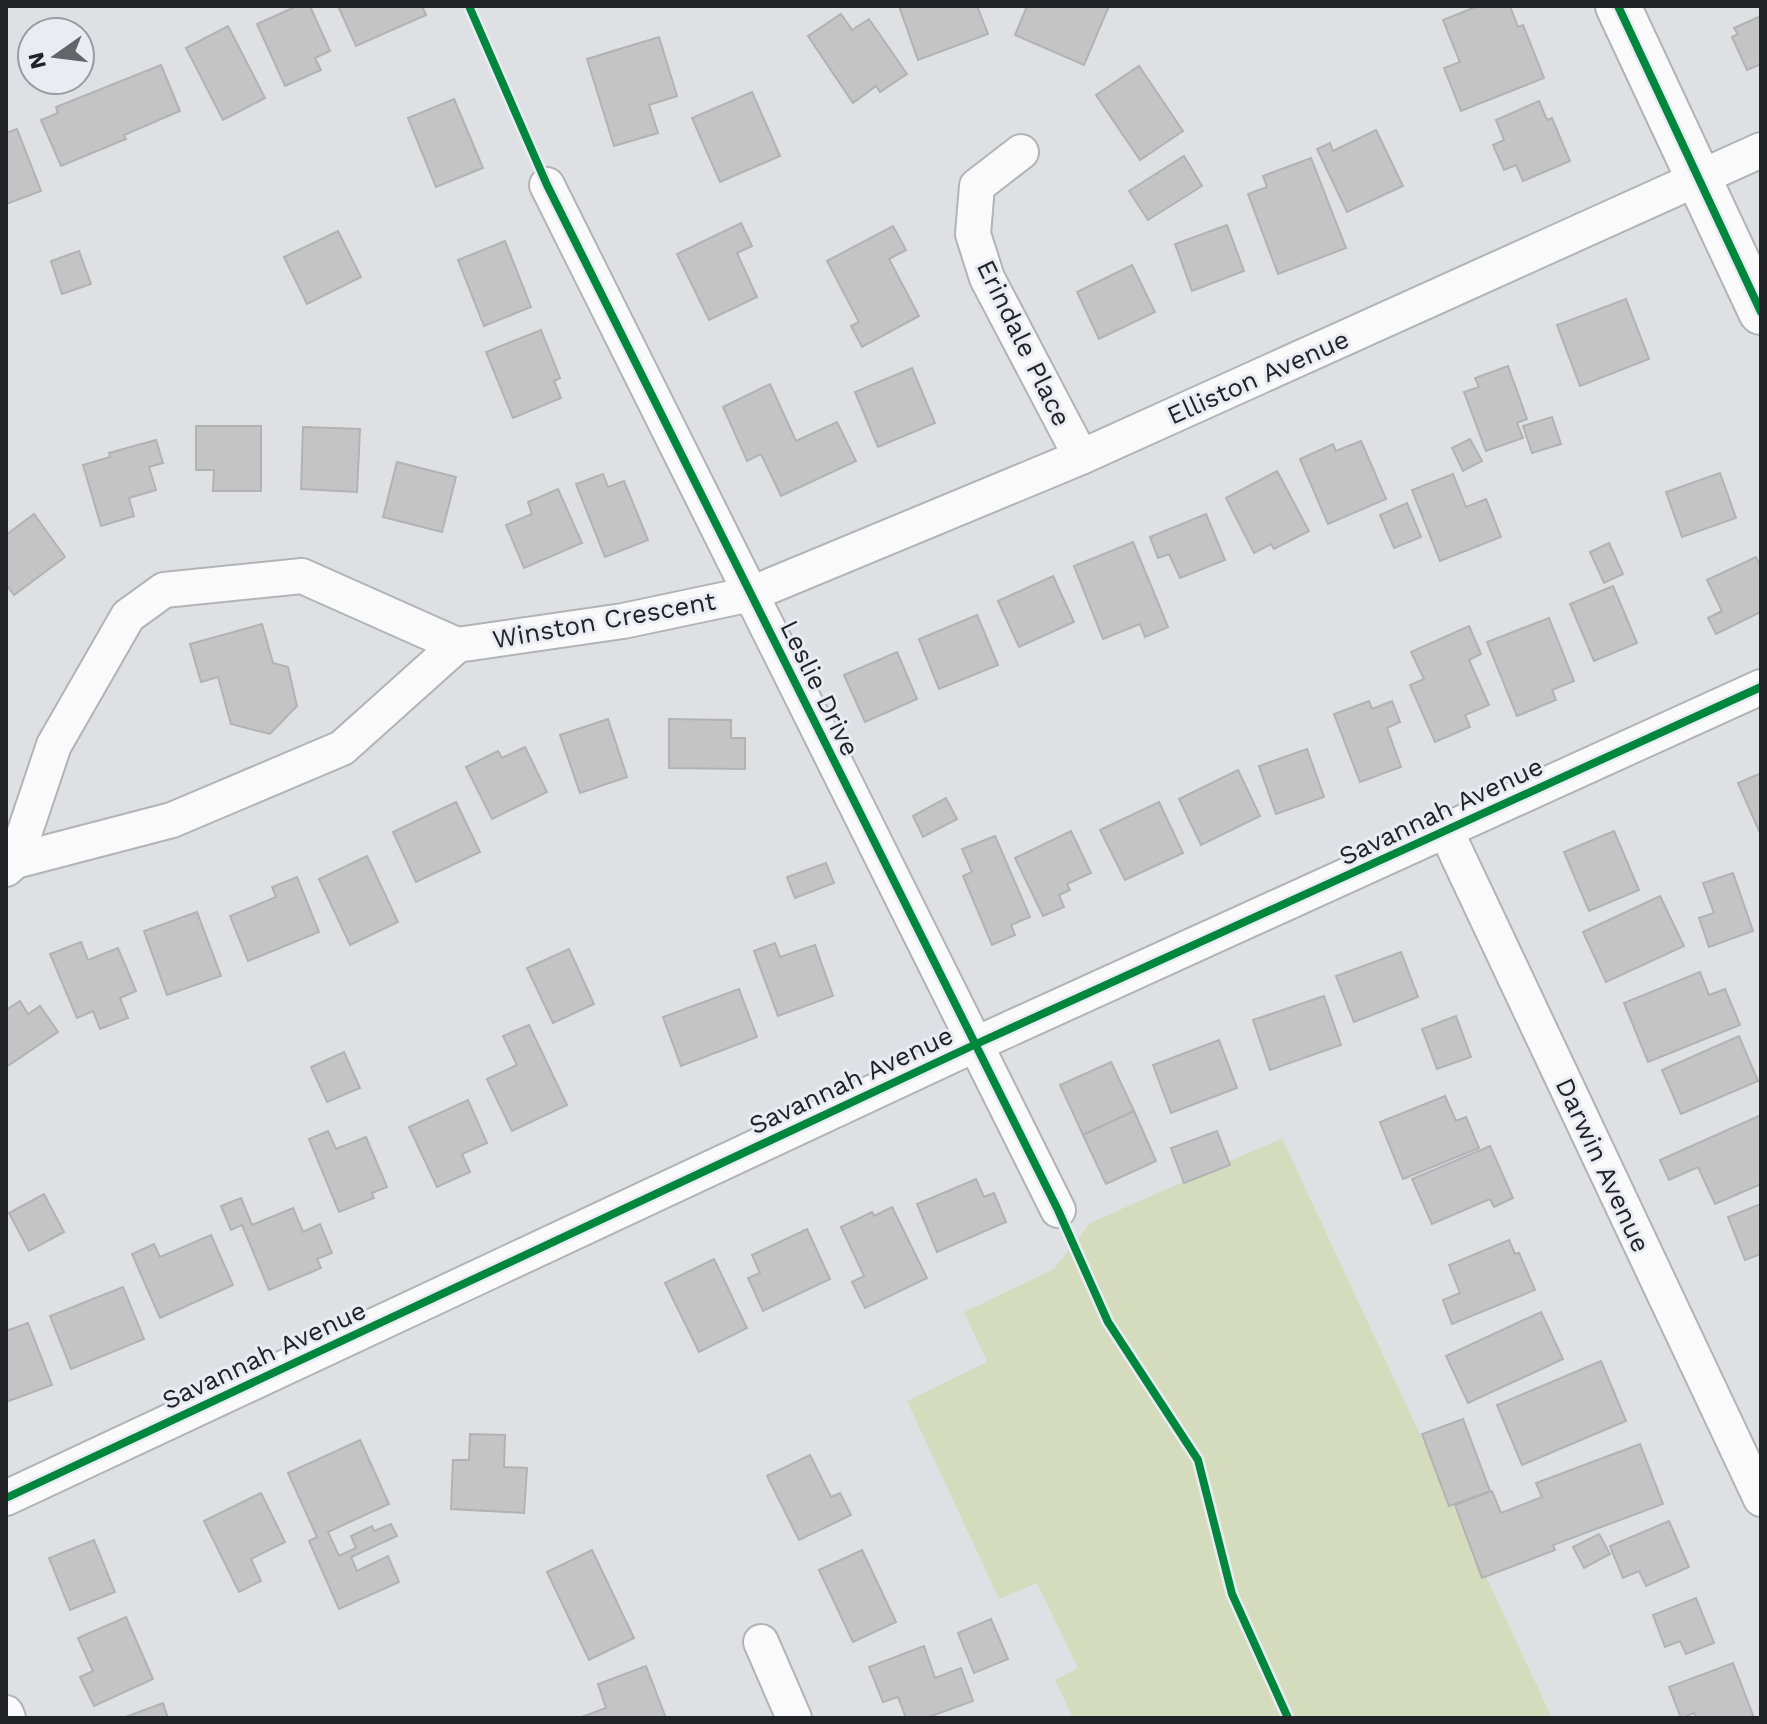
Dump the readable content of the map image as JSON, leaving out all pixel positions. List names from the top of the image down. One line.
{"streets":{"street":["Erindale Place","Elliston Avenue","Winston Crescent","Leslie Drive","Savannah Avenue","Darwin Avenue"]},"crossings":[["Erindale Place","Elliston Avenue"],["Elliston Avenue","Winston Crescent"],["Elliston Avenue","Leslie Drive"],["Winston Crescent","Leslie Drive"],["Leslie Drive","Savannah Avenue"],["Savannah Avenue","Darwin Avenue"]],"north":"left"}
